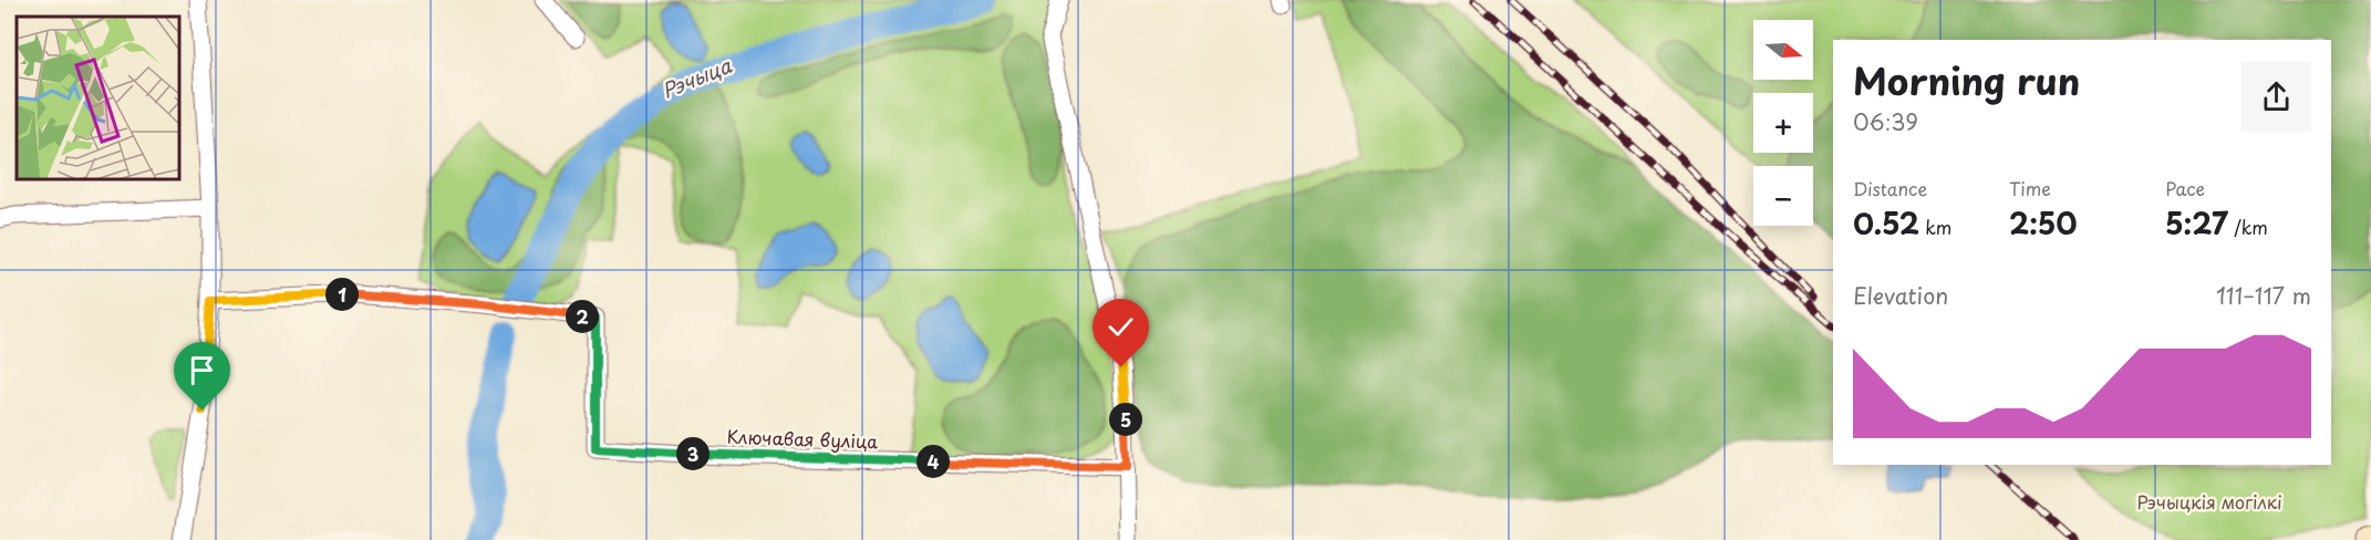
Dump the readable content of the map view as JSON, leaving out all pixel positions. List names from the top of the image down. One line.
{"streets":{"street":["Ключавая вуліца"]},"water":["Рэчыца"],"parks":["Рэчыцкія могілкі"],"north":"right","page":{"map_buttons":["+","−"],"heading":["Morning run","06:39"],"stats":[["Distance","0.52 km"],["Time","2:50"],["Pace","5:27 /km"]],"chart":["Elevation","111–117 m"],"pins":["1","2","5","3","4"]}}
